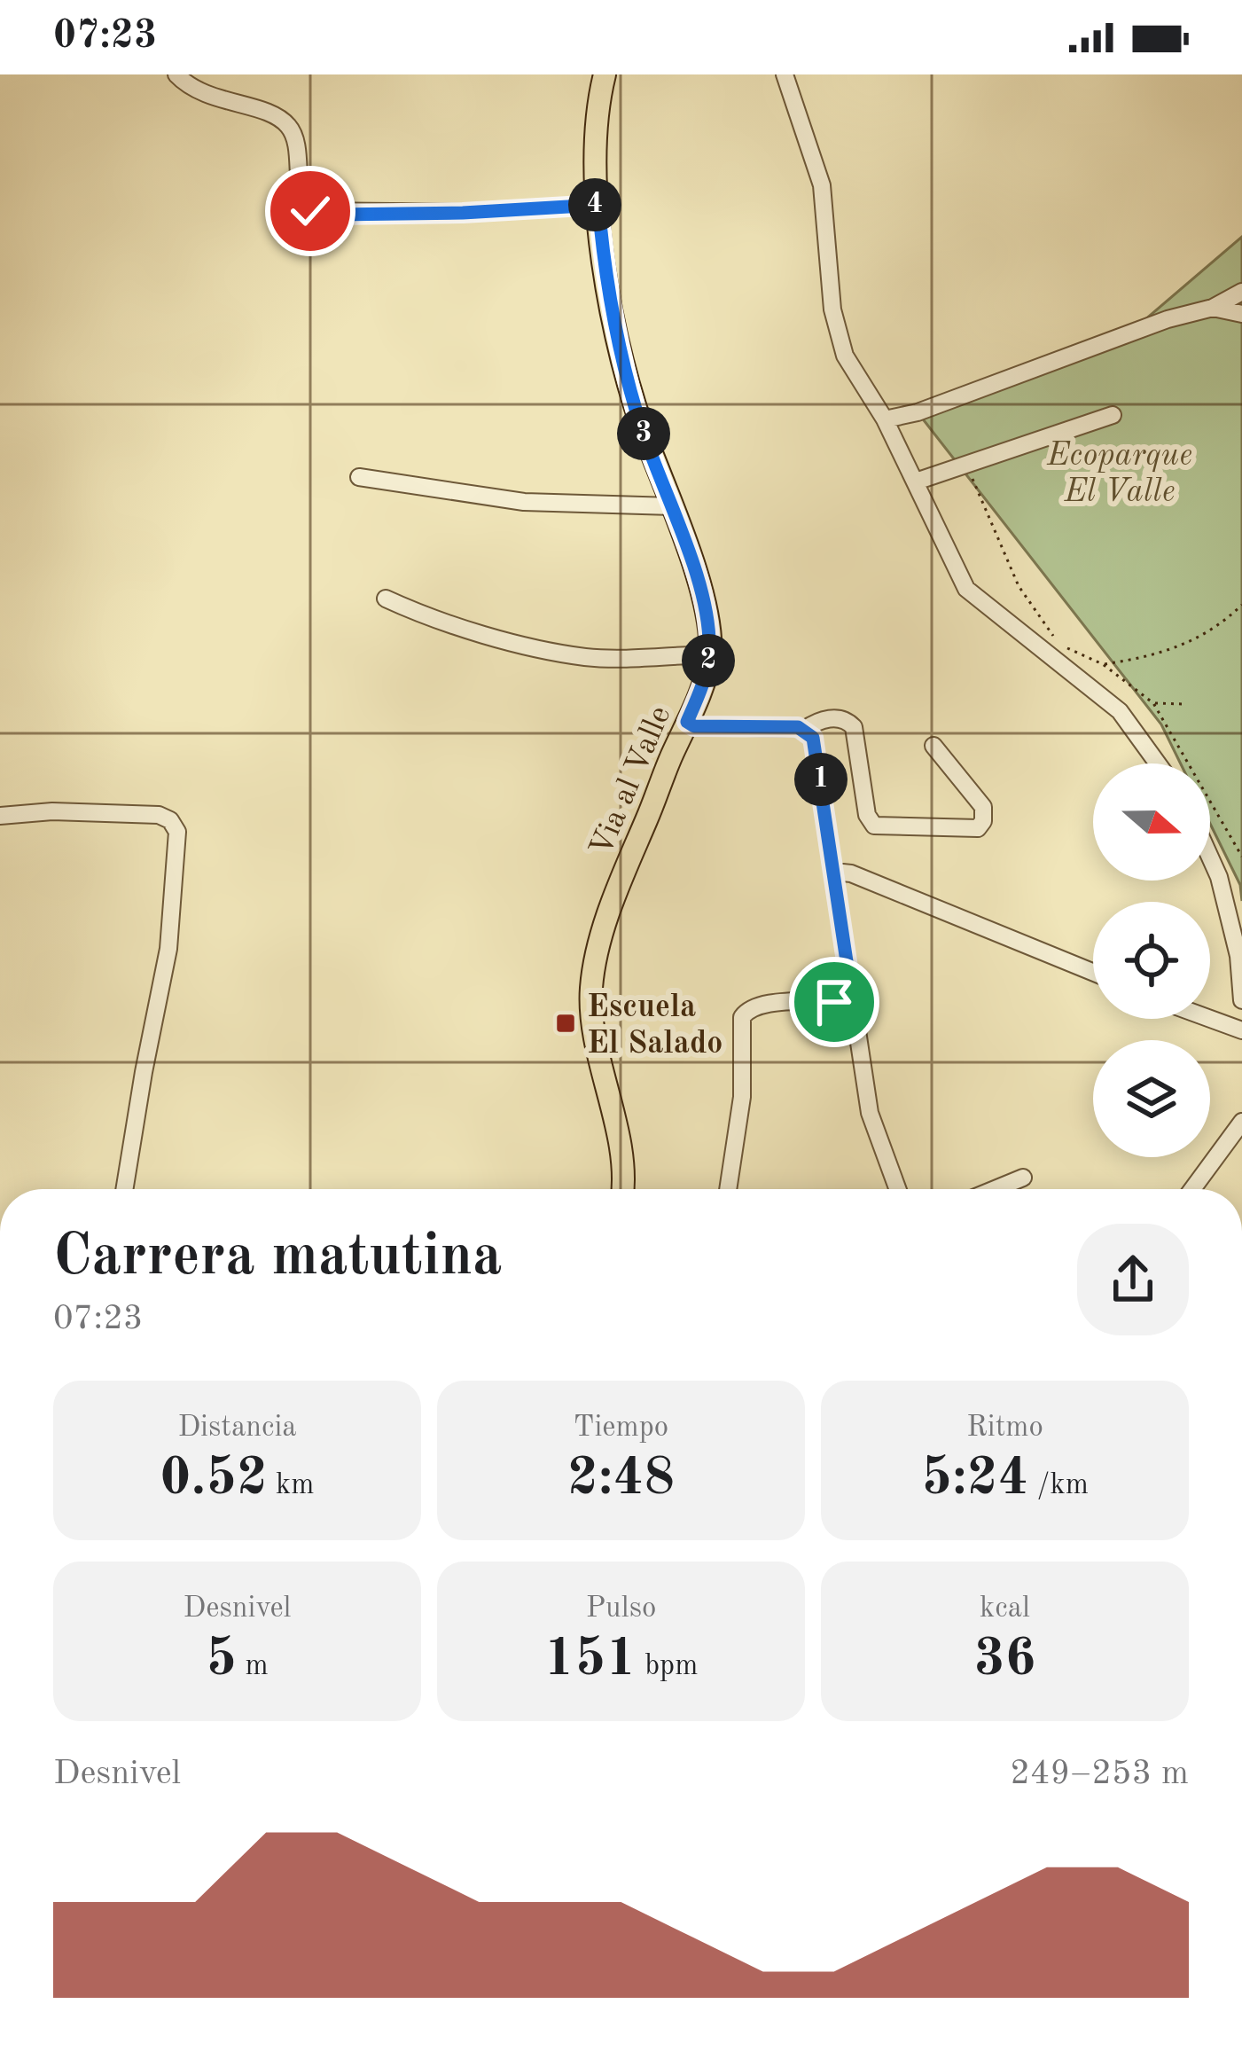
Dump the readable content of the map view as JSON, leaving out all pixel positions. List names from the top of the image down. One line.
{"streets":{"main road":["Via al Valle"]},"parks":["Ecoparque El Valle"],"places":{"transit":["Escuela El Salado"]},"north":"right","page":{"status":"07:23","pins":["4","3","2","1"],"heading":["Carrera matutina","07:23"],"stats":[["Distancia","0.52 km"],["Tiempo","2:48"],["Ritmo","5:24 /km"],["Desnivel","5 m"],["Pulso","151 bpm"],["kcal","36"]],"chart":["Desnivel","249–253 m"]}}
